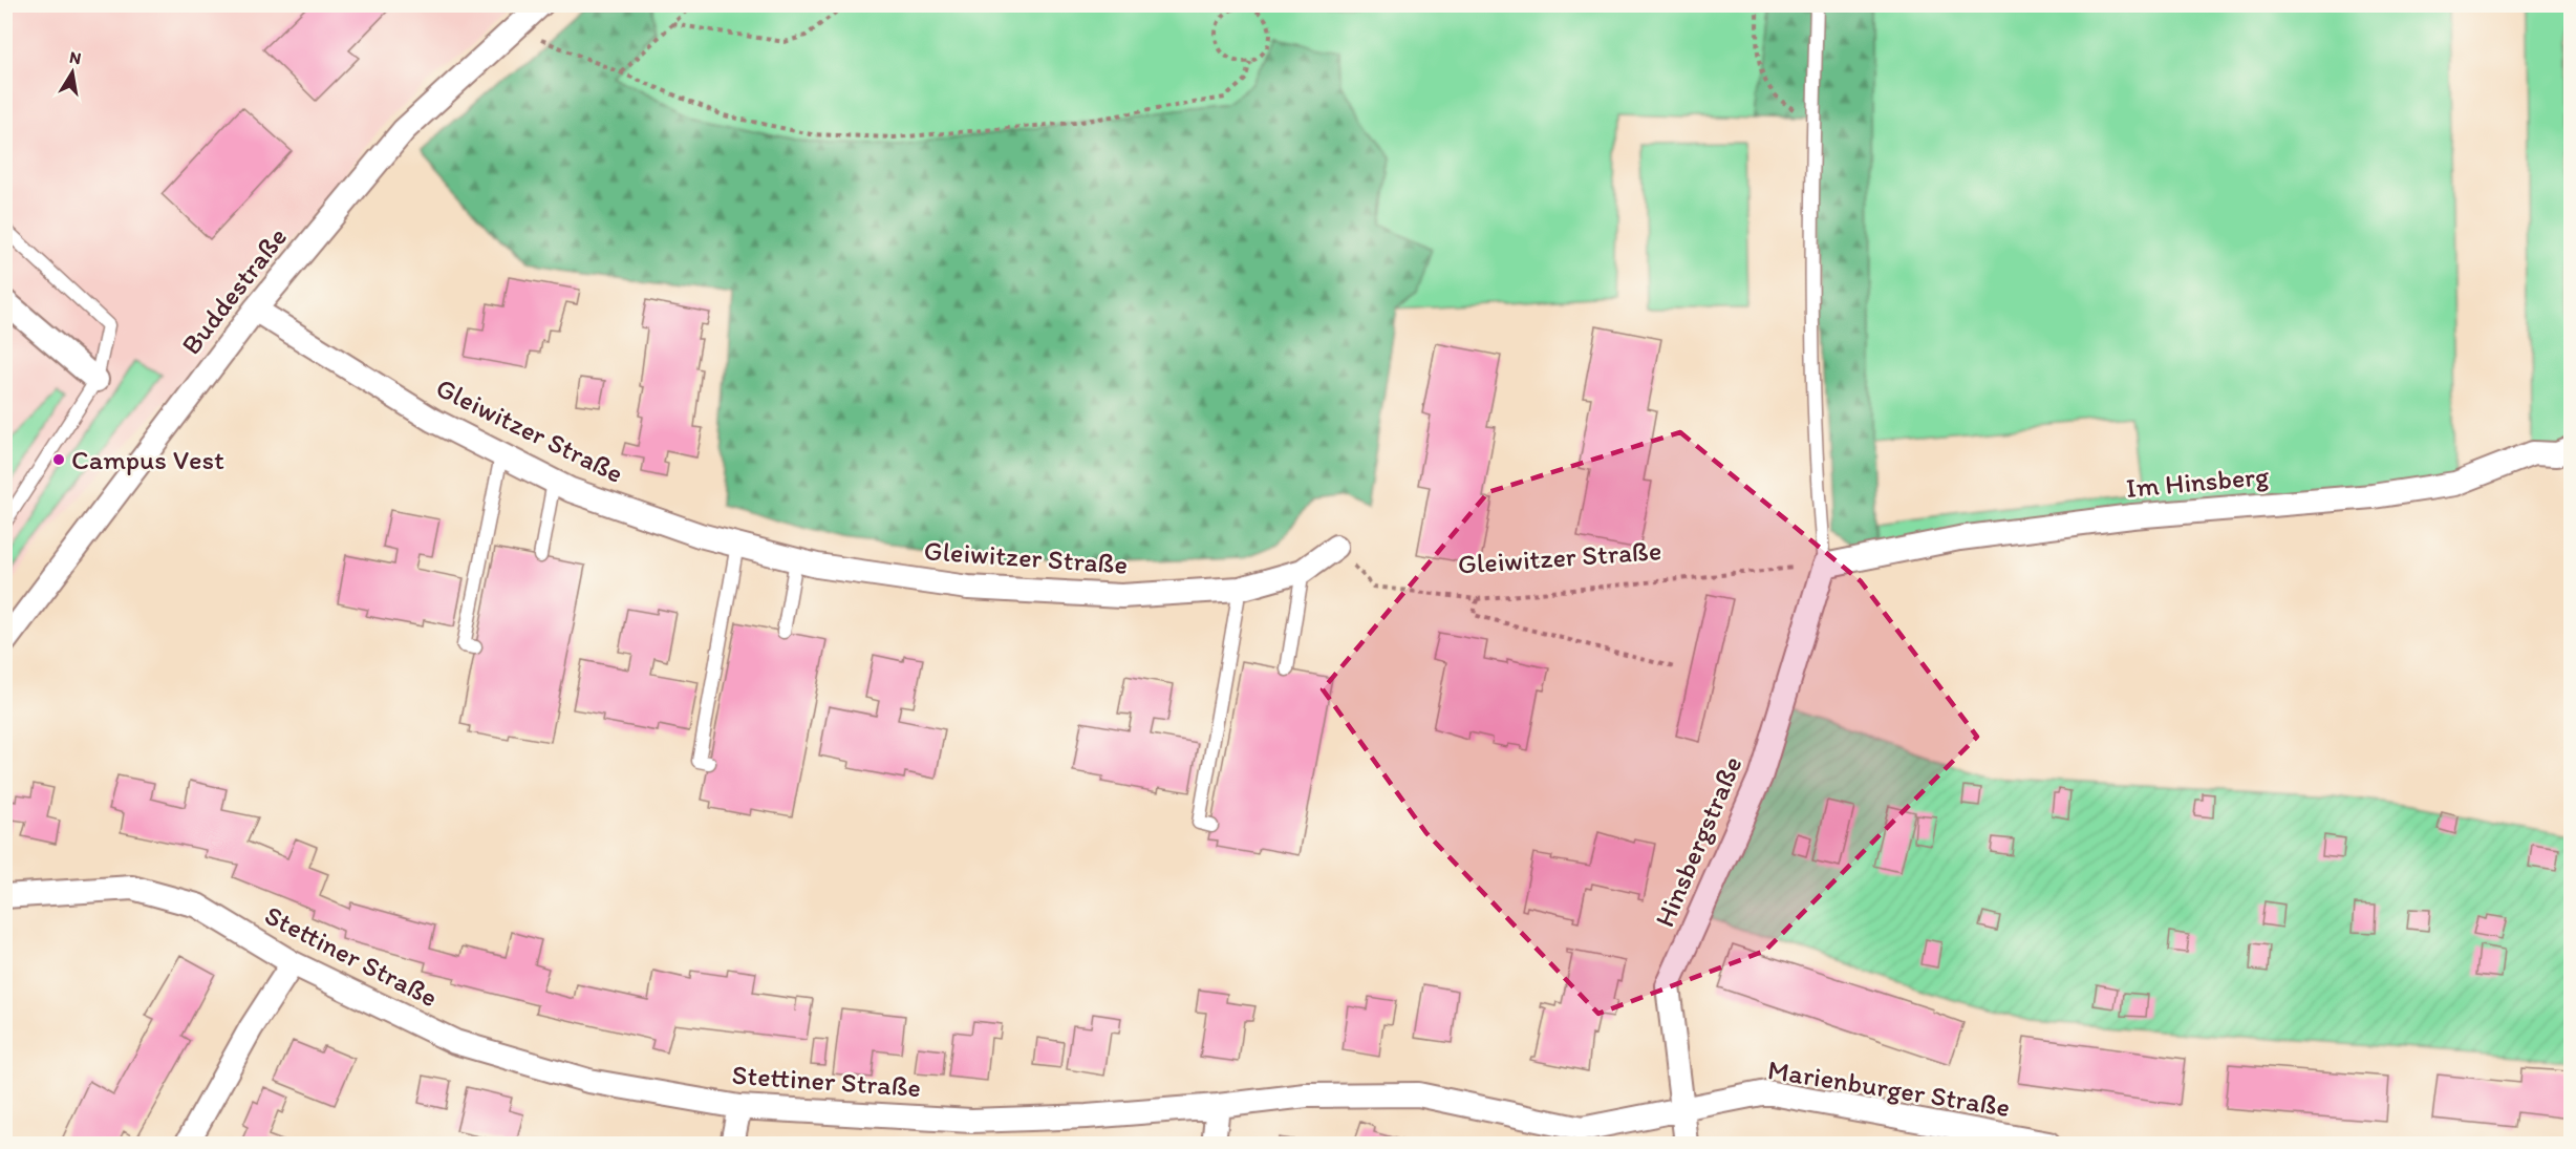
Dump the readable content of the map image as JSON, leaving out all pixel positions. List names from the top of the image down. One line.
{"streets":{"street":["Buddestraße","Gleiwitzer Straße","Im Hinsberg","Hinsbergstraße","Stettiner Straße","Marienburger Straße"]},"crossings":[["Buddestraße","Gleiwitzer Straße"],["Gleiwitzer Straße","Im Hinsberg"],["Gleiwitzer Straße","Hinsbergstraße"],["Im Hinsberg","Hinsbergstraße"],["Hinsbergstraße","Stettiner Straße"],["Hinsbergstraße","Marienburger Straße"],["Stettiner Straße","Marienburger Straße"]],"places":["Campus Vest"],"north":"top"}
